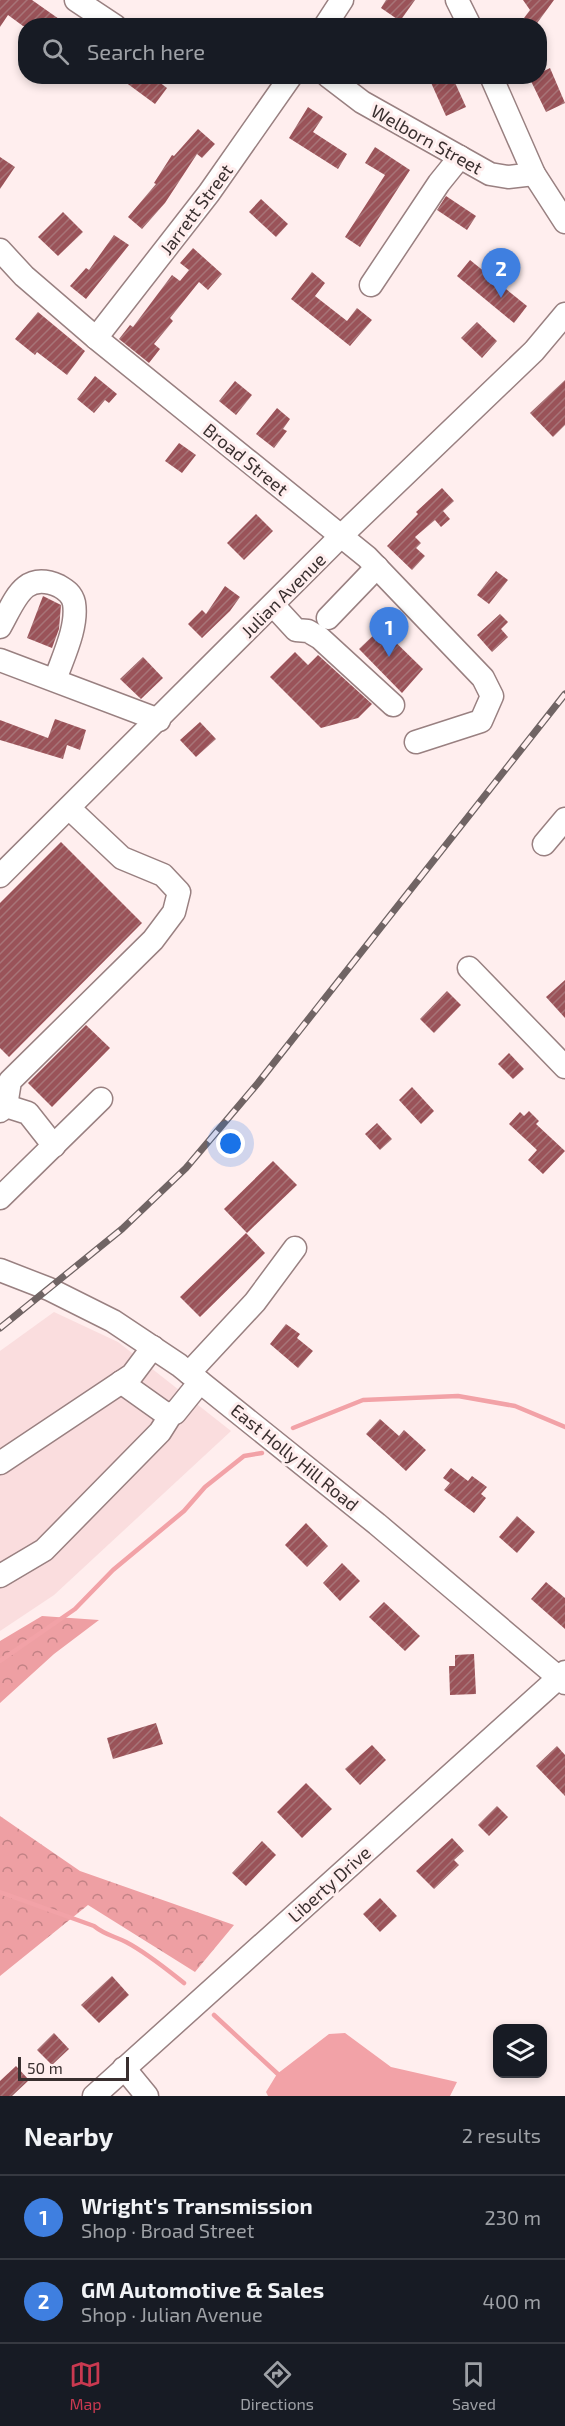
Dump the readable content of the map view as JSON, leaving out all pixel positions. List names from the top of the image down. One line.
{"streets":{"street":["Welborn Street","Jarrett Street","Broad Street","Julian Avenue","East Holly Hill Road","Liberty Drive"]},"crossings":[["Jarrett Street","Broad Street"],["Broad Street","Julian Avenue"],["East Holly Hill Road","Liberty Drive"]],"scale_bar":"50 m","page":{"search":"Search here","pins":["2","1"],"scale":"50 m","heading":["Nearby","2 results"],"list":[{"mark":"1","name":"Wright's Transmission","note":"Shop · Broad Street","value":"230 m"},{"mark":"2","name":"GM Automotive & Sales","note":"Shop · Julian Avenue","value":"400 m"}],"nav":["Map","Directions","Saved"]}}
